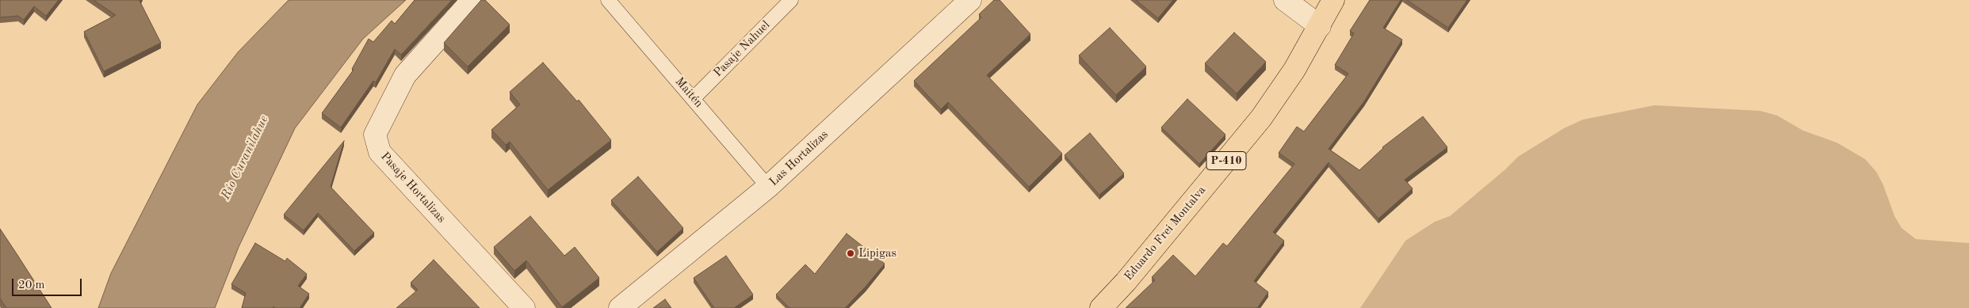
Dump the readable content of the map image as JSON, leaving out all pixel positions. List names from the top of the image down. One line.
{"streets":{"main road":["P-410","Eduardo Frei Montalva"],"street":["Las Hortalizas","Pasaje Hortalizas"],"lane":["Pasaje Nahuel","Maitén"]},"crossings":[["Pasaje Nahuel","Maitén"],["Maitén","Las Hortalizas"]],"water":["Río Curanilahue"],"places":["Lipigas"],"scale_bar":"20 m"}
